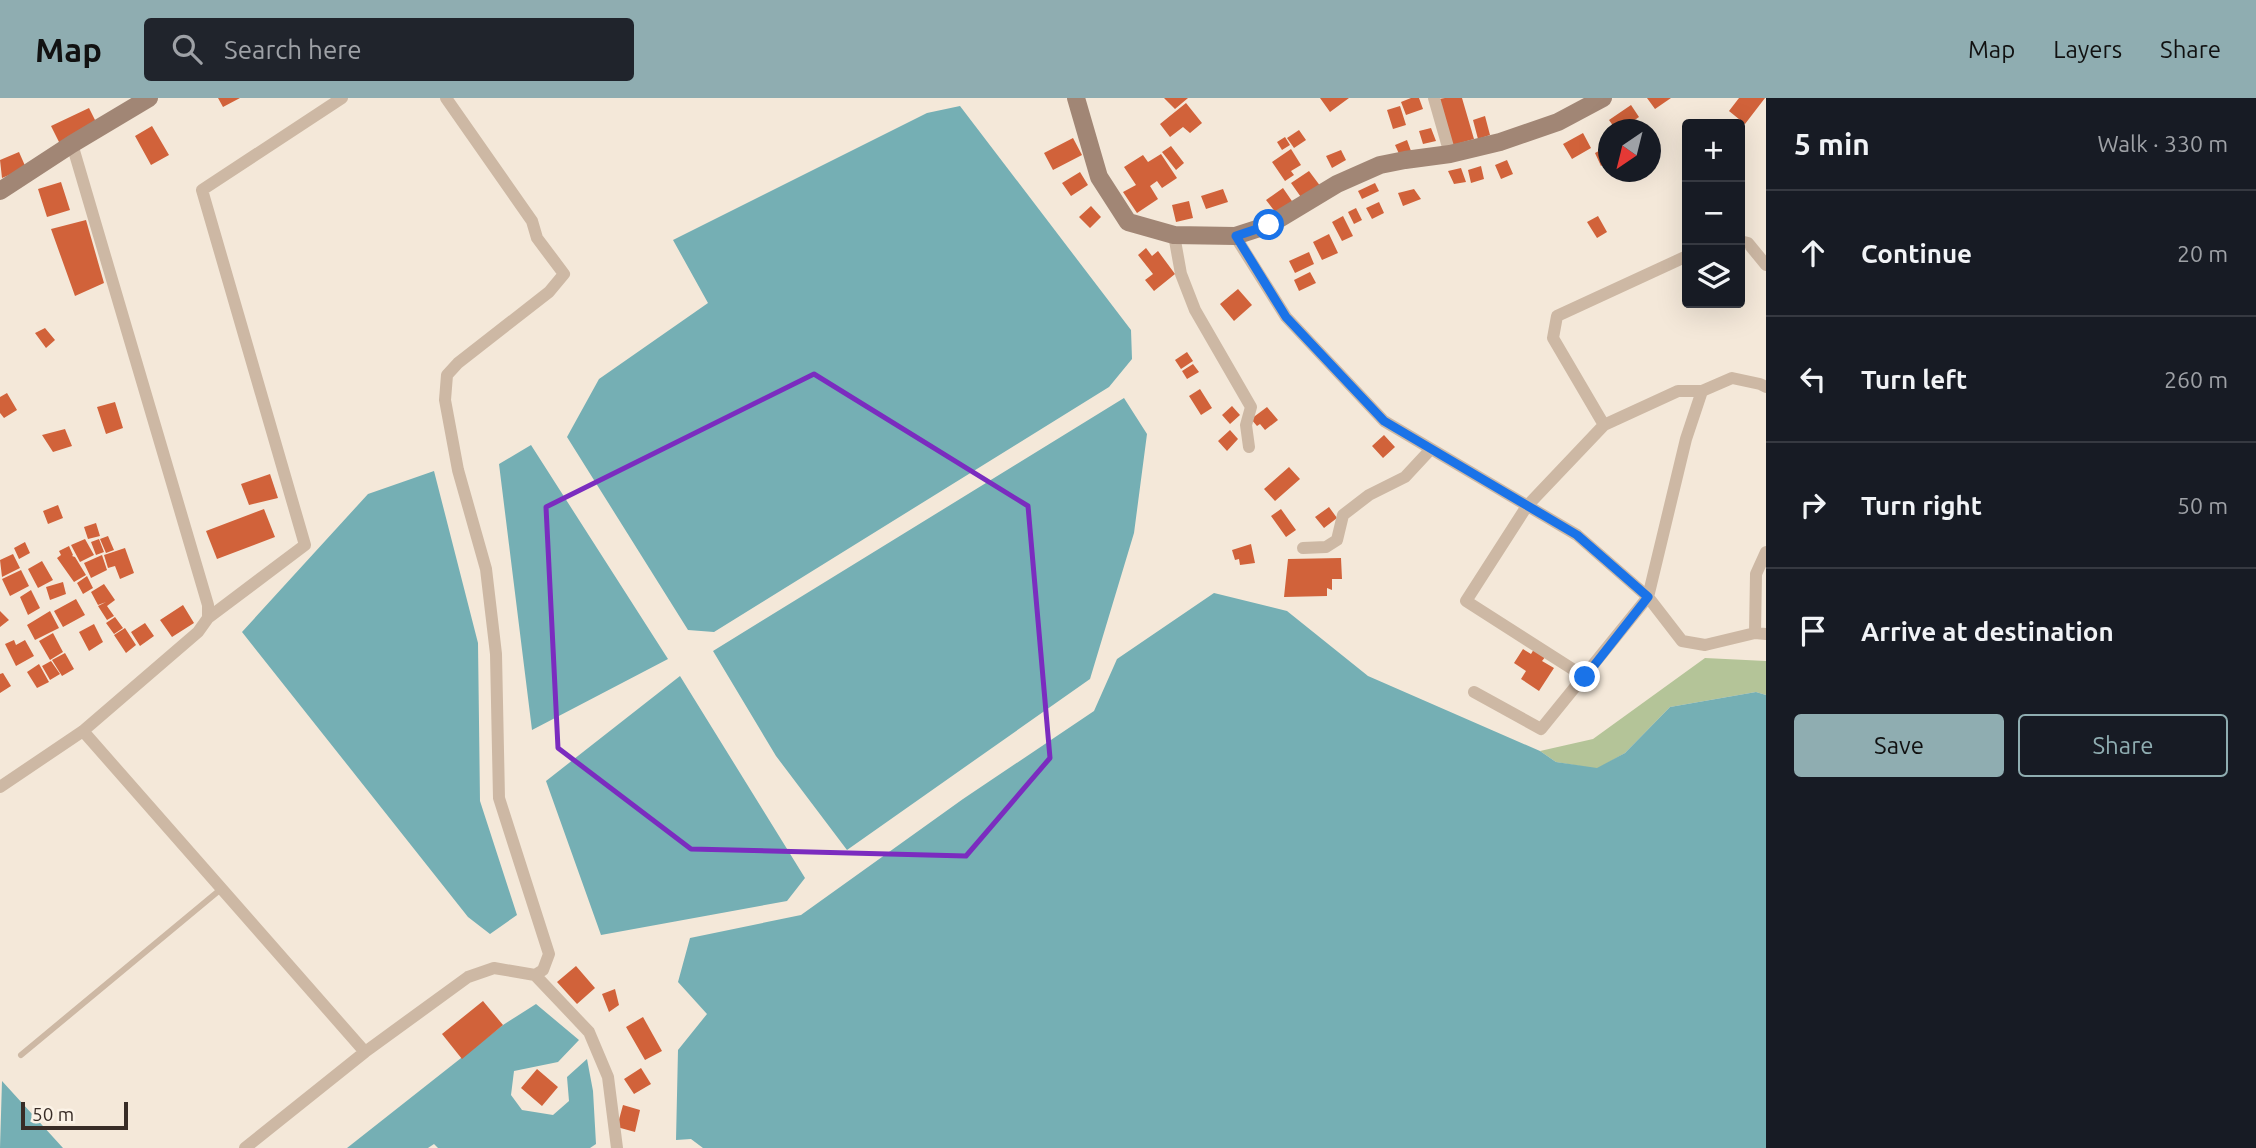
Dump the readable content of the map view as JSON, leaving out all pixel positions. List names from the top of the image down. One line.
{"scale_bar":"50 m","north":"bottom left","page":{"header":"Map","search":"Search here","nav":["Map","Layers","Share"],"heading":["5 min","Walk · 330 m"],"map_buttons":["+","−"],"list":[["Continue","20 m"],["Turn left","260 m"],["Turn right","50 m"],"Arrive at destination"],"buttons":["Save","Share"],"scale":"50 m"}}
